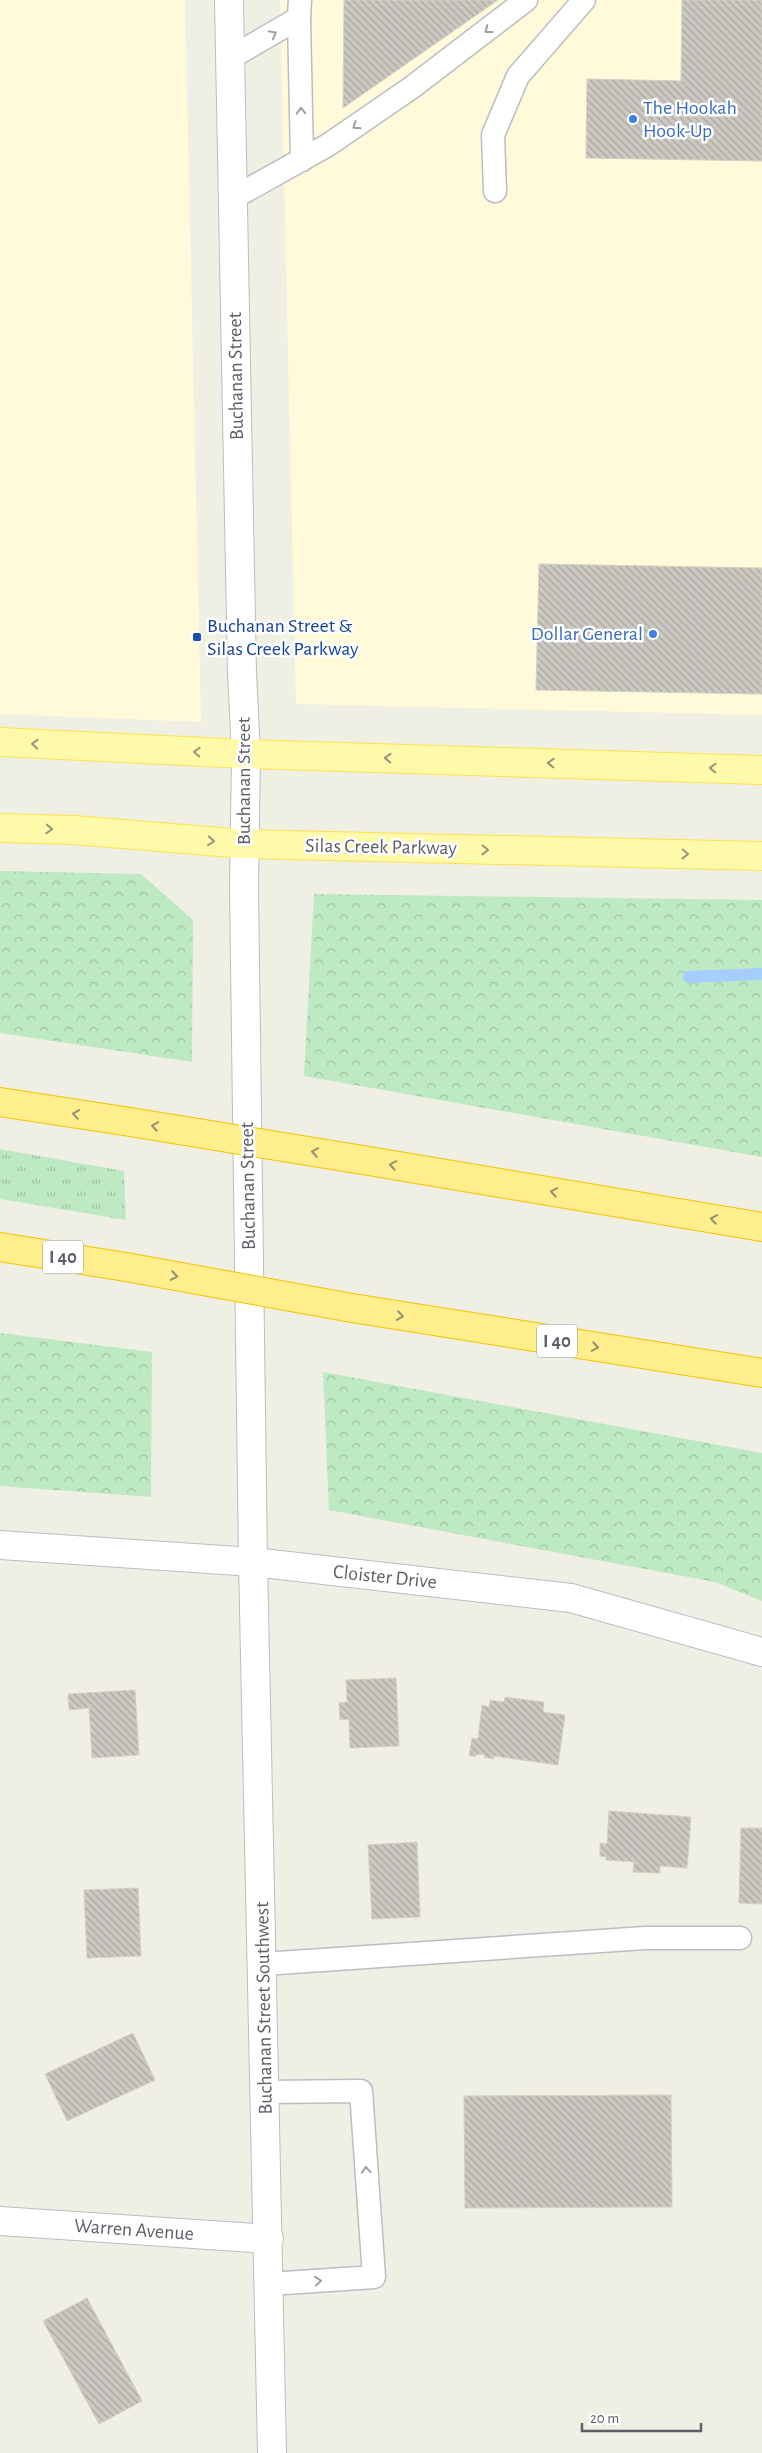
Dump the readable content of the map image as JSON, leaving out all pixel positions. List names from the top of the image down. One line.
{"streets":{"highway":["I 40"],"main road":["Silas Creek Parkway"],"street":["Buchanan Street","Cloister Drive","Buchanan Street Southwest","Warren Avenue"]},"crossings":[["Buchanan Street","Silas Creek Parkway"],["Buchanan Street","Cloister Drive"],["Buchanan Street","Buchanan Street Southwest"],["Cloister Drive","Buchanan Street Southwest"],["Buchanan Street Southwest","Warren Avenue"]],"places":{"other":["The Hookah Hook-Up","Dollar General"],"transit":["Buchanan Street & Silas Creek Parkway"]},"scale_bar":"20 m"}
